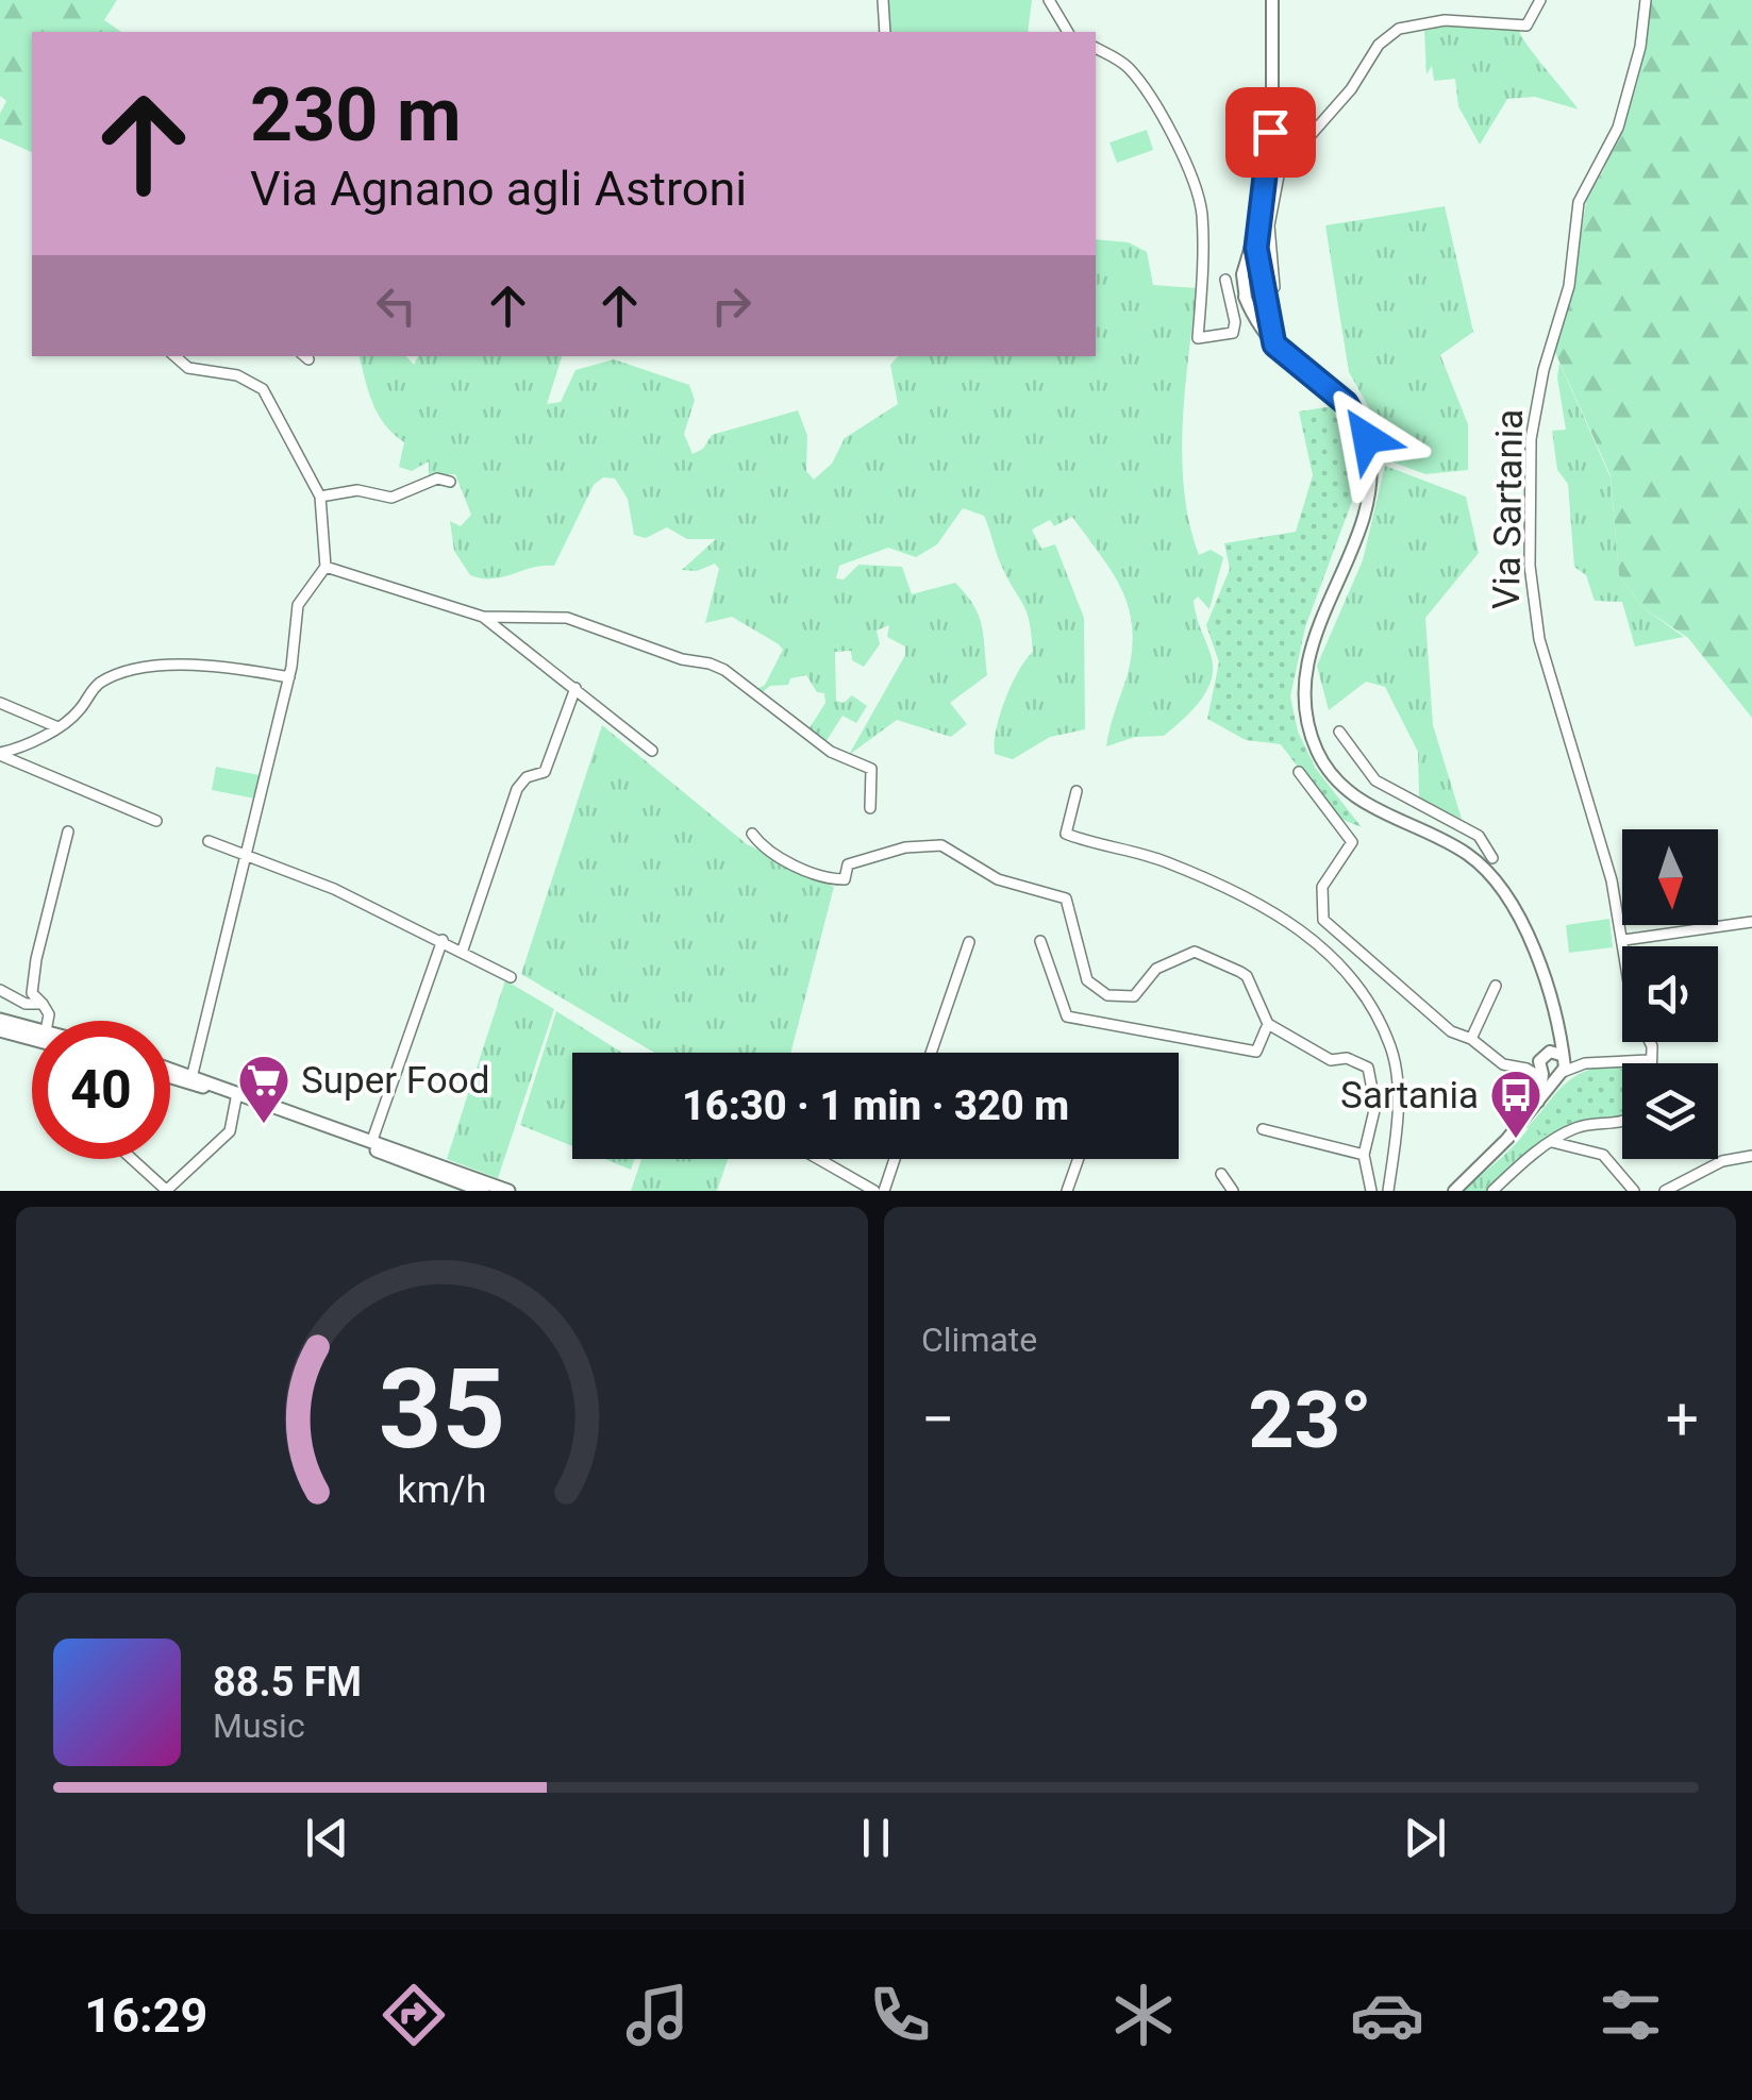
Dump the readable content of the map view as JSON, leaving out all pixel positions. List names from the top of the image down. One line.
{"streets":{"street":["Via Sartania"]},"places":{"supermarket":["Super Food"],"bus stop":["Sartania"]},"north":"bottom","page":{"turn":["230 m","Via Agnano agli Astroni"],"limit":"40","trip":"16:30 · 1 min · 320 m","tile":"Climate","heat":["−","23°","+"],"song":["88.5 FM","Music"],"tabs":"16:29","gauge":["35","km/h"]}}
